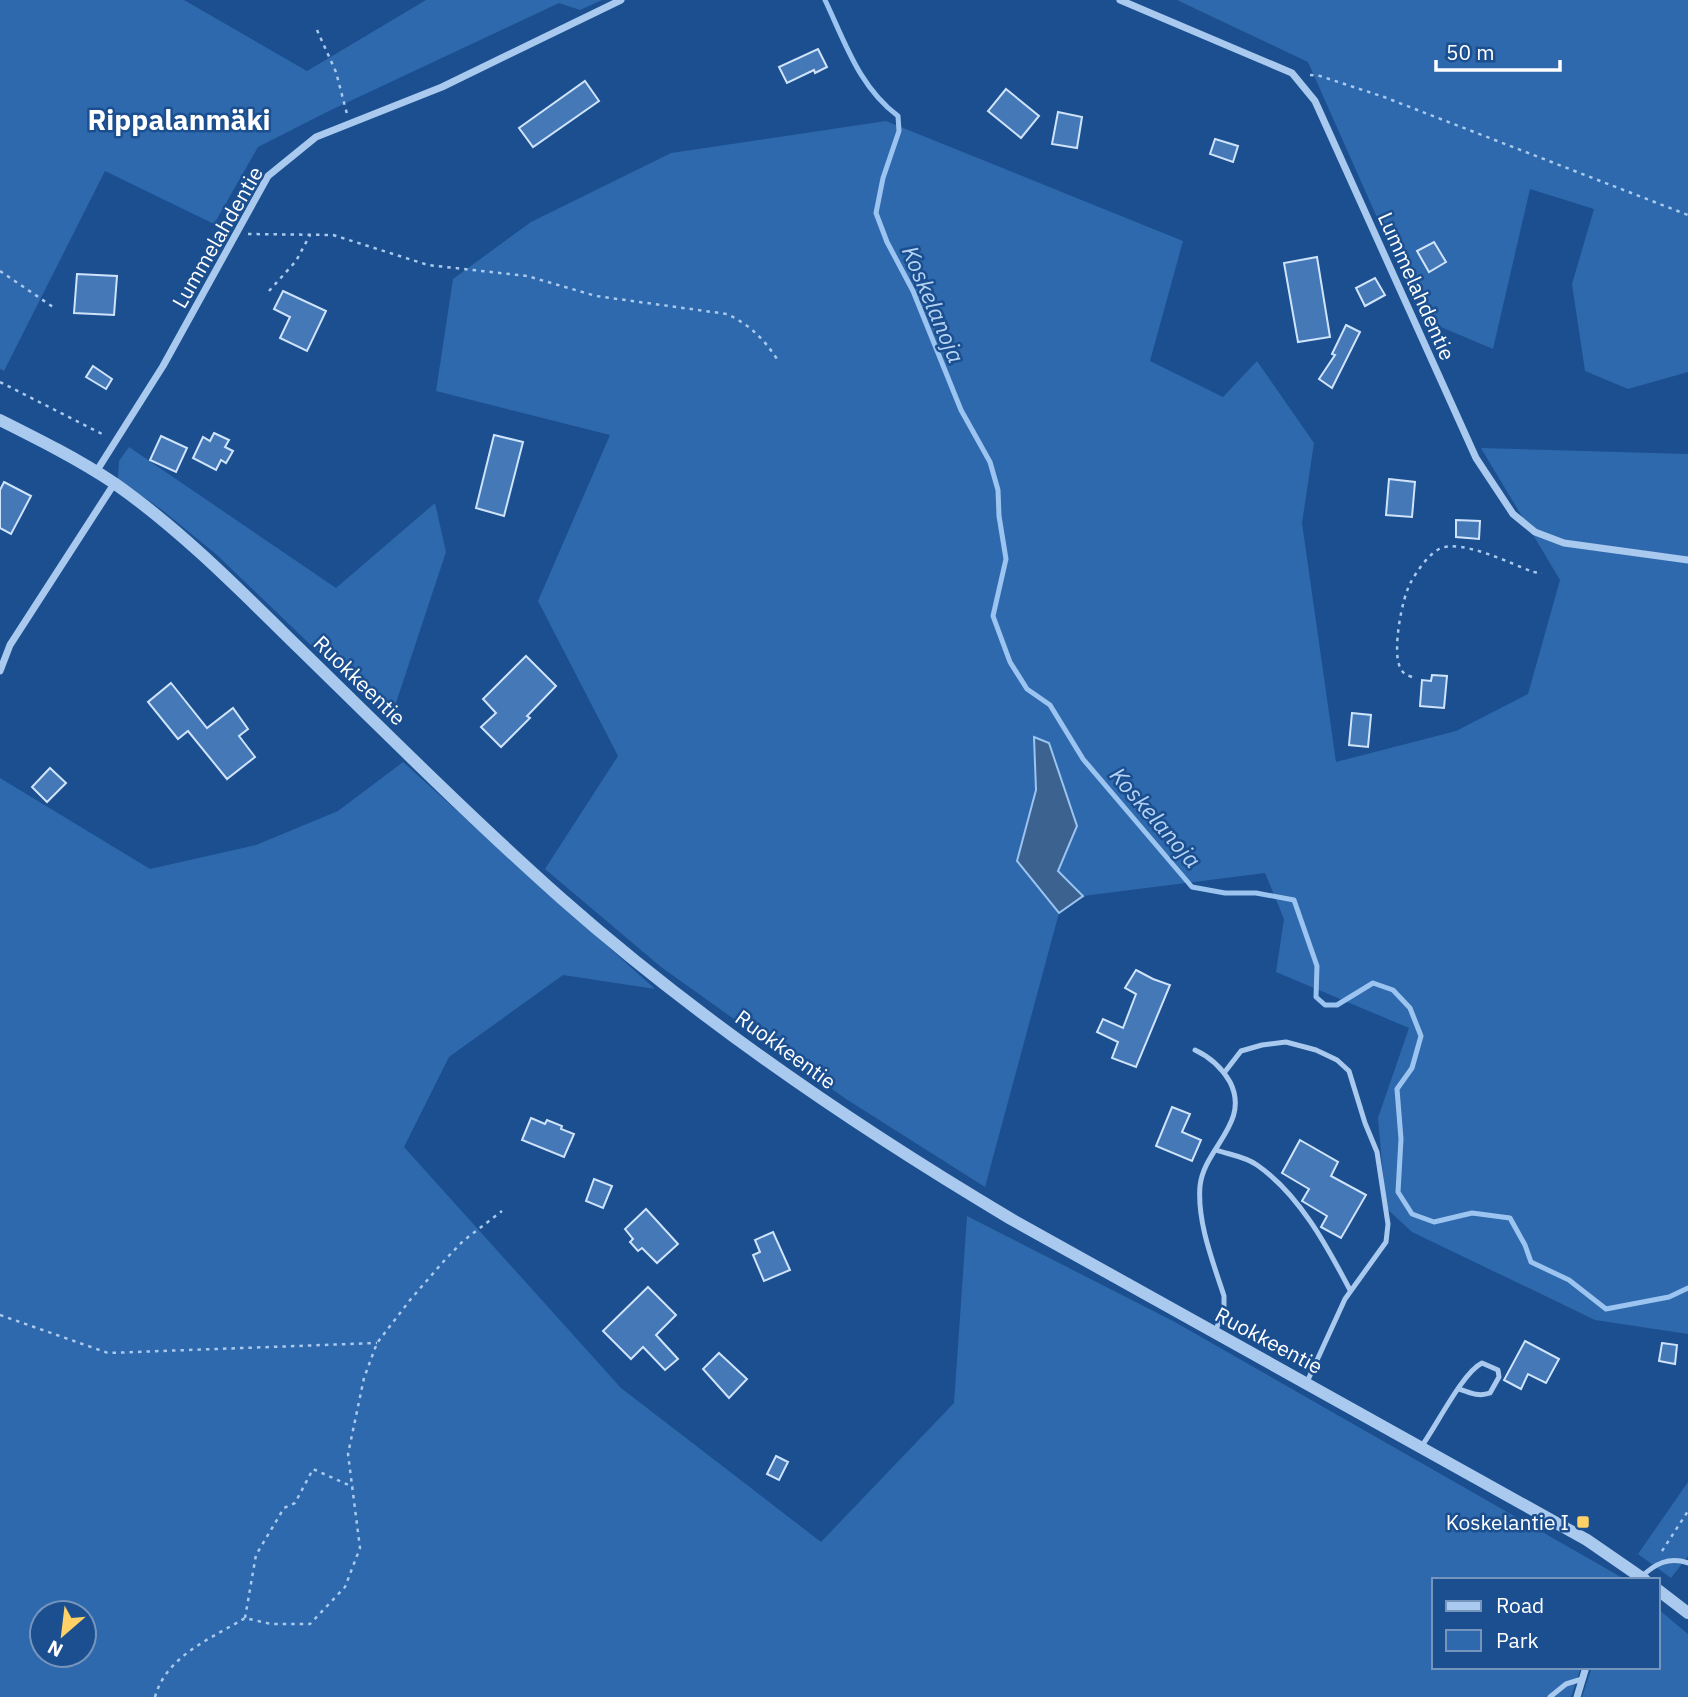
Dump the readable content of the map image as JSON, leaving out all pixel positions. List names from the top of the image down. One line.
{"streets":{"street":["Lummelahdentie","Ruokkeentie"]},"crossings":[["Lummelahdentie","Ruokkeentie"]],"districts":["Rippalanmäki"],"water":["Koskelanoja"],"places":{"transit":["Koskelantie I"]},"legend":["Road","Park"],"scale_bar":"50 m","north":"bottom left"}
